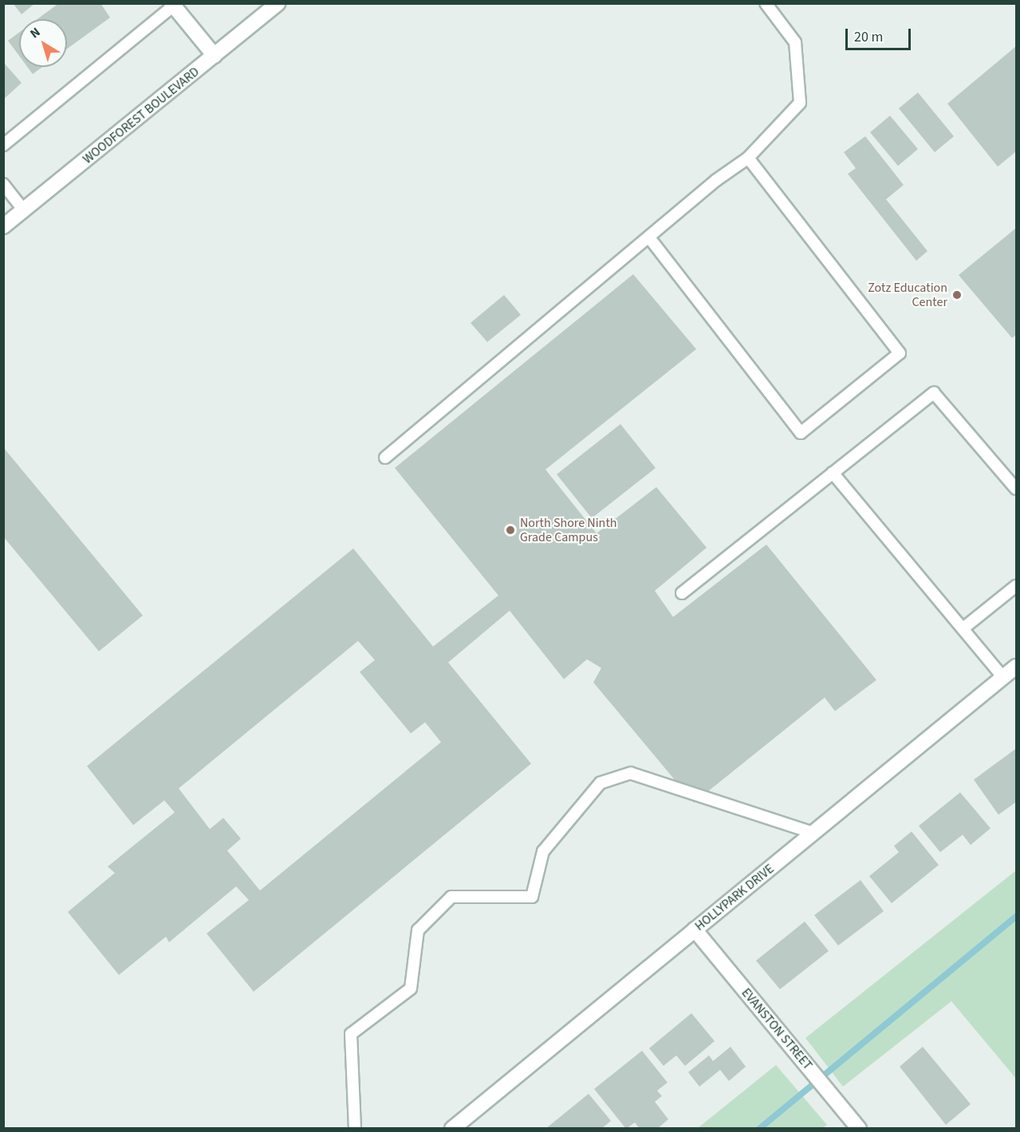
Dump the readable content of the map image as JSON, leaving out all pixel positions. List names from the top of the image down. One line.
{"streets":{"street":["WOODFOREST BOULEVARD","HOLLYPARK DRIVE","EVANSTON STREET"]},"crossings":[["HOLLYPARK DRIVE","EVANSTON STREET"]],"places":["Zotz Education Center","North Shore Ninth Grade Campus"],"scale_bar":"20 m","north":"top left"}
